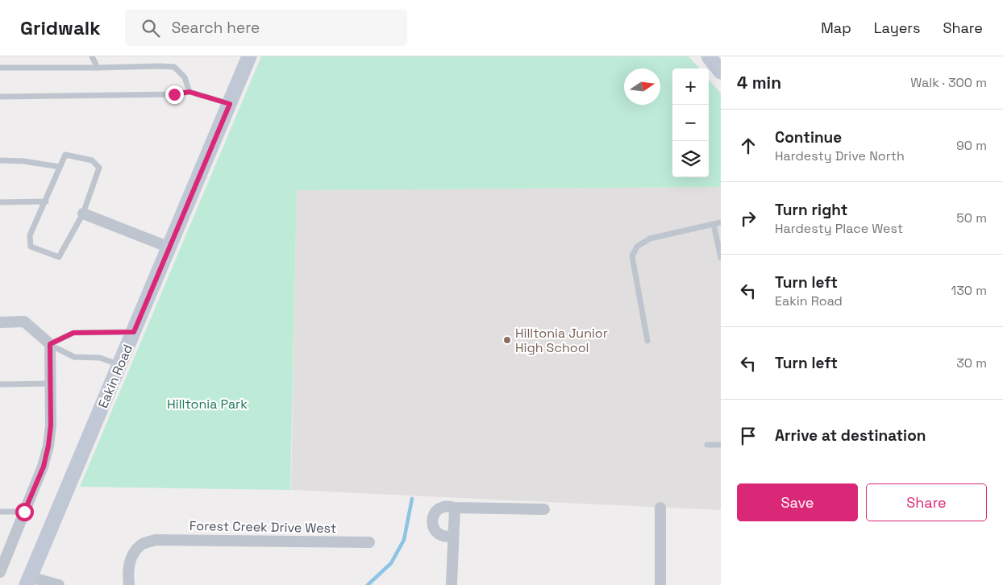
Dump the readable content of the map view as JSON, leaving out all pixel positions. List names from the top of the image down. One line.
{"streets":{"street":["Eakin Road","Forest Creek Drive West"]},"parks":["Hilltonia Park"],"places":["Hilltonia Junior High School"],"north":"right","page":{"header":"Gridwalk","search":"Search here","nav":["Map","Layers","Share"],"heading":["4 min","Walk · 300 m"],"map_buttons":["+","−"],"list":[["Continue","Hardesty Drive North","90 m"],["Turn right","Hardesty Place West","50 m"],["Turn left","Eakin Road","130 m"],["Turn left","30 m"],"Arrive at destination"],"buttons":["Save","Share"]}}
